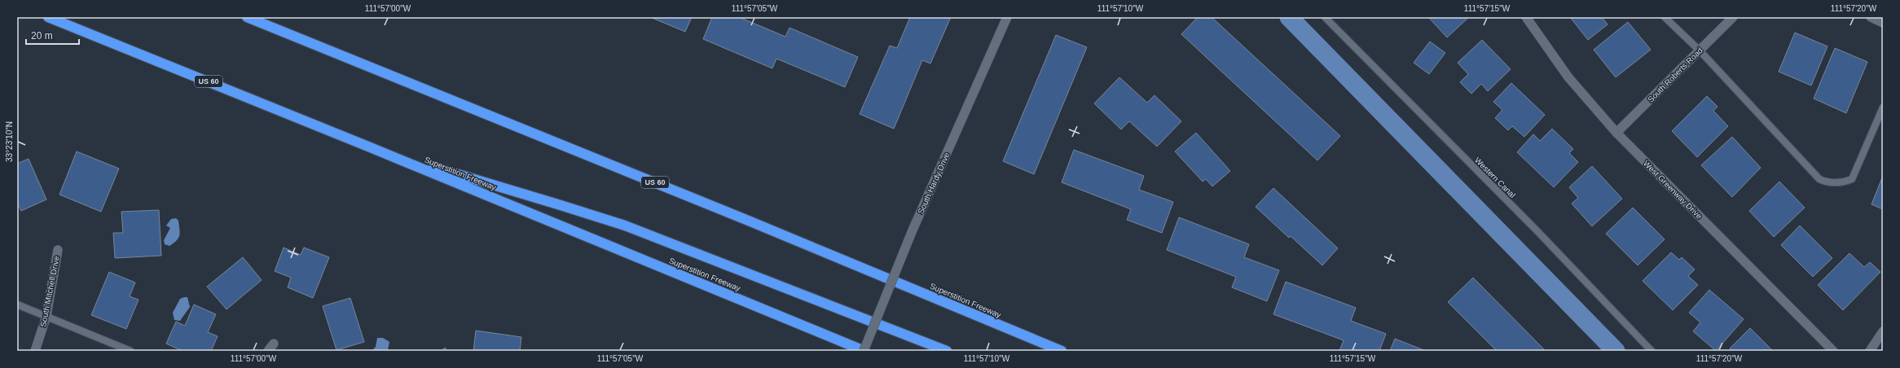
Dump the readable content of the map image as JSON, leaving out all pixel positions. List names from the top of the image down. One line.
{"streets":{"highway":["US 60","Superstition Freeway"],"street":["South Roberts Road","South Hardy Drive","West Greenway Drive","South Mitchell Drive"],"lane":["Western Canal"]},"crossings":[["South Roberts Road","West Greenway Drive"],["Superstition Freeway","South Hardy Drive"]],"scale_bar":"20 m","coordinates":["111°57'00\"W","111°57'05\"W","111°57'10\"W","111°57'15\"W","111°57'20\"W","33°23'10\"N"]}
